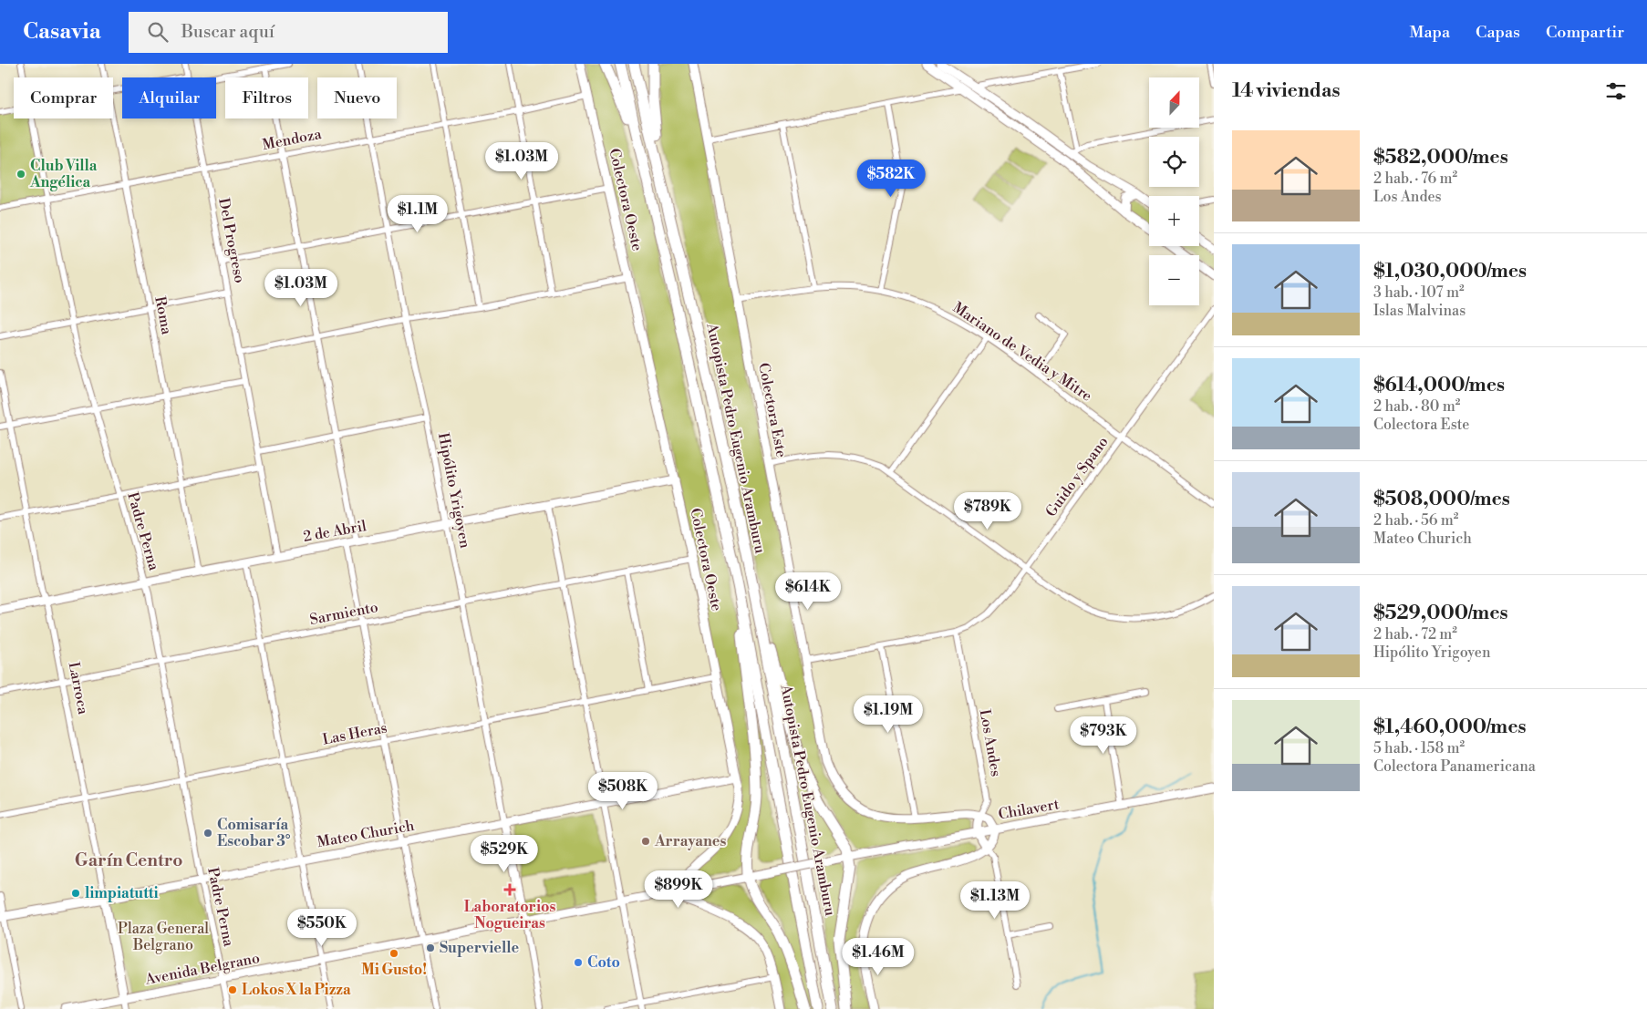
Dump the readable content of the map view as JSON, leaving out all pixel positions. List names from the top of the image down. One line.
{"streets":{"highway":["Autopista Pedro Eugenio Aramburu"],"street":["Mendoza","Colectora Oeste","Del Progreso","Roma","Mariano de Vedia y Mitre","Colectora Este","Guido y Spano","Hipólito Yrigoyen","Padre Perna","2 de Abril","Sarmiento","Larroca","Las Heras","Los Andes","Chilavert","Mateo Churich","Avenida Belgrano"]},"crossings":[["Mendoza","Colectora Oeste"],["Mendoza","Del Progreso"],["Mendoza","Roma"],["Mendoza","Hipólito Yrigoyen"],["Mendoza","Padre Perna"],["Colectora Oeste","2 de Abril"],["Colectora Oeste","Sarmiento"],["Colectora Oeste","Las Heras"],["Colectora Oeste","Mateo Churich"],["Colectora Oeste","Avenida Belgrano"],["Del Progreso","2 de Abril"],["Roma","2 de Abril"],["Mariano de Vedia y Mitre","Colectora Este"],["Mariano de Vedia y Mitre","Guido y Spano"],["Colectora Este","Guido y Spano"],["Colectora Este","Los Andes"],["Guido y Spano","Los Andes"],["Hipólito Yrigoyen","2 de Abril"],["Hipólito Yrigoyen","Sarmiento"],["Hipólito Yrigoyen","Las Heras"],["Hipólito Yrigoyen","Mateo Churich"],["Hipólito Yrigoyen","Avenida Belgrano"],["Padre Perna","2 de Abril"],["Padre Perna","Sarmiento"],["Padre Perna","Las Heras"],["Padre Perna","Mateo Churich"],["Padre Perna","Avenida Belgrano"],["2 de Abril","Larroca"],["Sarmiento","Larroca"],["Larroca","Las Heras"],["Larroca","Mateo Churich"],["Larroca","Avenida Belgrano"],["Chilavert","Avenida Belgrano"]],"districts":["Garín Centro"],"parks":["Plaza General Belgrano"],"places":{"other":["Club Villa Angélica","Comisaría Escobar 3°","Arrayanes","limpiatutti","Supervielle","Mi Gusto!","Coto","Lokos X la Pizza"],"health":["Laboratorios Nogueiras"]},"north":"top","page":{"header":"Casavia","search":"Buscar aquí","nav":["Mapa","Capas","Compartir"],"heading":"14 viviendas","map_buttons":["+","−"],"chip":["Comprar","Alquilar","Filtros","Nuevo"],"list":[{"name":"$582,000/mes","note":"2 hab. · 76 m² · Los Andes"},{"name":"$1,030,000/mes","note":"3 hab. · 107 m² · Islas Malvinas"},{"name":"$614,000/mes","note":"2 hab. · 80 m² · Colectora Este"},{"name":"$508,000/mes","note":"2 hab. · 56 m² · Mateo Churich"},{"name":"$529,000/mes","note":"2 hab. · 72 m² · Hipólito Yrigoyen"},{"name":"$1,460,000/mes","note":"5 hab. · 158 m² · Colectora Panamericana"}],"price":["$1.03M","$582K","$1.1M","$1.03M","$789K","$614K","$1.19M","$793K","$508K","$529K","$899K","$1.13M","$550K","$1.46M"]}}
